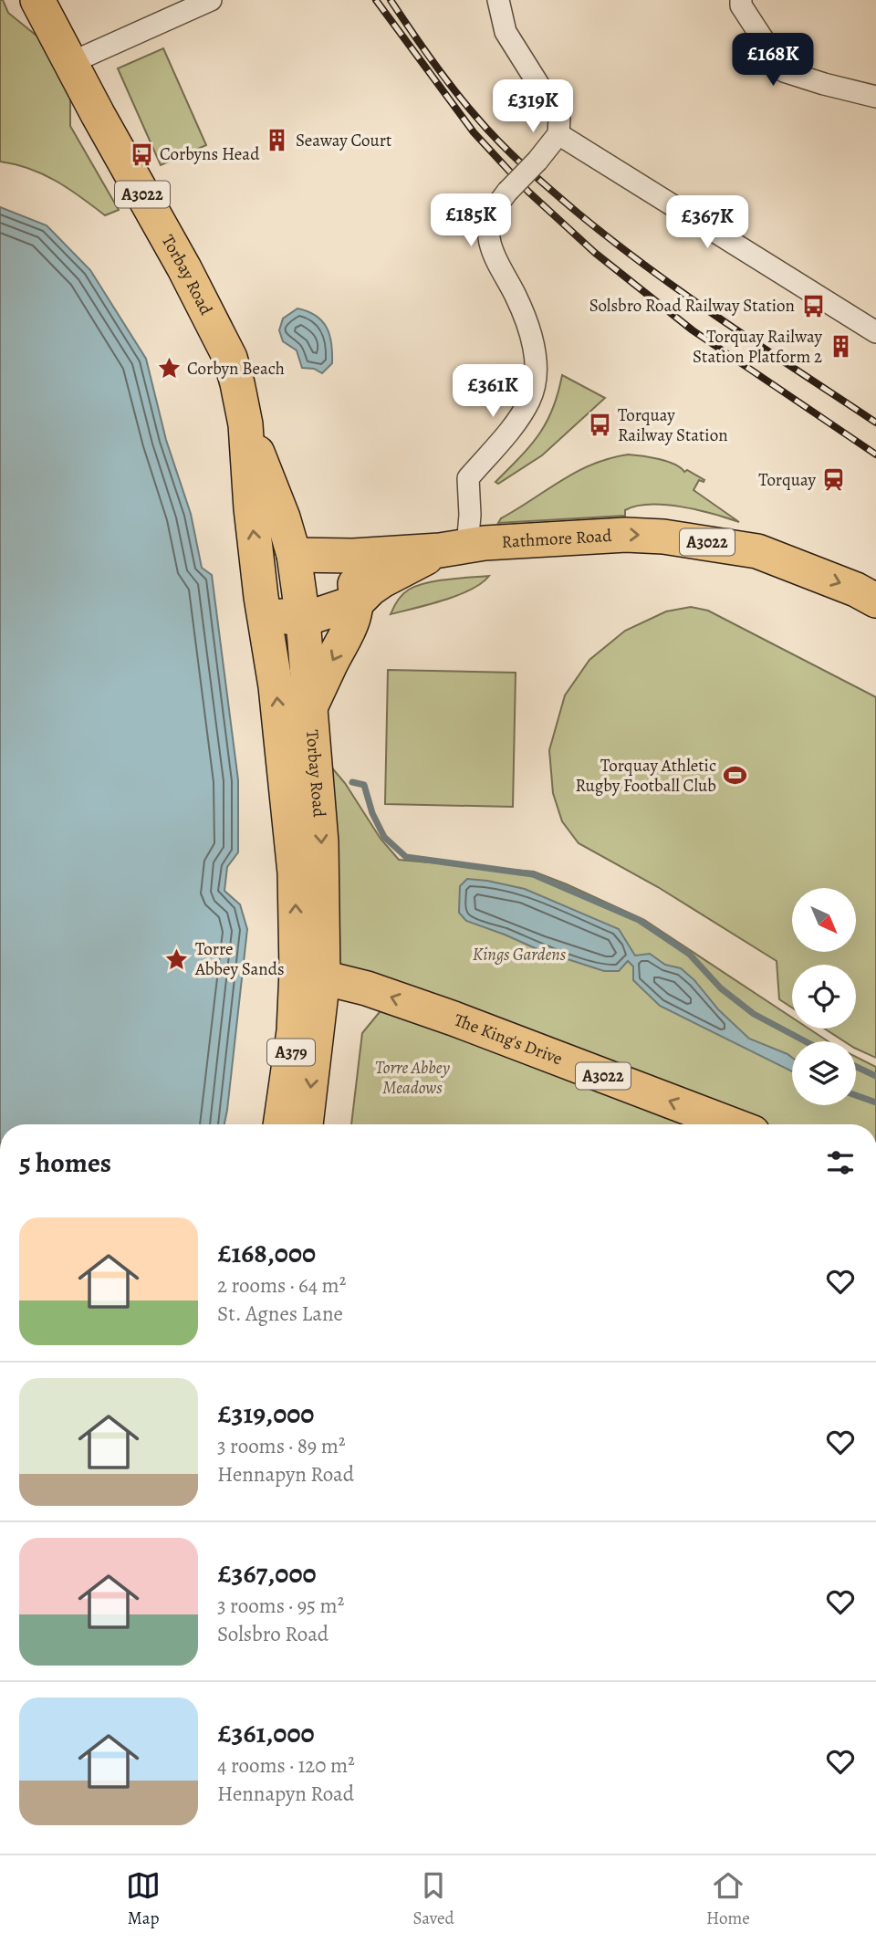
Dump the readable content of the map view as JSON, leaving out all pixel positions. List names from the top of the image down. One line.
{"streets":{"main road":["A3022","Torbay Road","Rathmore Road","The King's Drive","A379"]},"crossings":[["A3022","Torbay Road"],["A3022","Rathmore Road"],["Torbay Road","Rathmore Road"],["Torbay Road","The King's Drive"]],"one_way":["Rathmore Road","The King's Drive"],"parks":["Kings Gardens","Torre Abbey Meadows"],"places":{"building":["Seaway Court","Torquay Railway Station Platform 2"],"bus stop":["Corbyns Head","Solsbro Road Railway Station","Torquay Railway Station"],"place":["Corbyn Beach","Torre Abbey Sands"],"station":["Torquay"],"sports":["Torquay Athletic Rugby Football Club"]},"north":"bottom right","page":{"price":["£168K","£319K","£185K","£367K","£361K"],"heading":"5 homes","list":[{"name":"£168,000","note":"2 rooms · 64 m² · St. Agnes Lane"},{"name":"£319,000","note":"3 rooms · 89 m² · Hennapyn Road"},{"name":"£367,000","note":"3 rooms · 95 m² · Solsbro Road"},{"name":"£361,000","note":"4 rooms · 120 m² · Hennapyn Road"}],"tabs":["Map","Saved","Home"]}}
